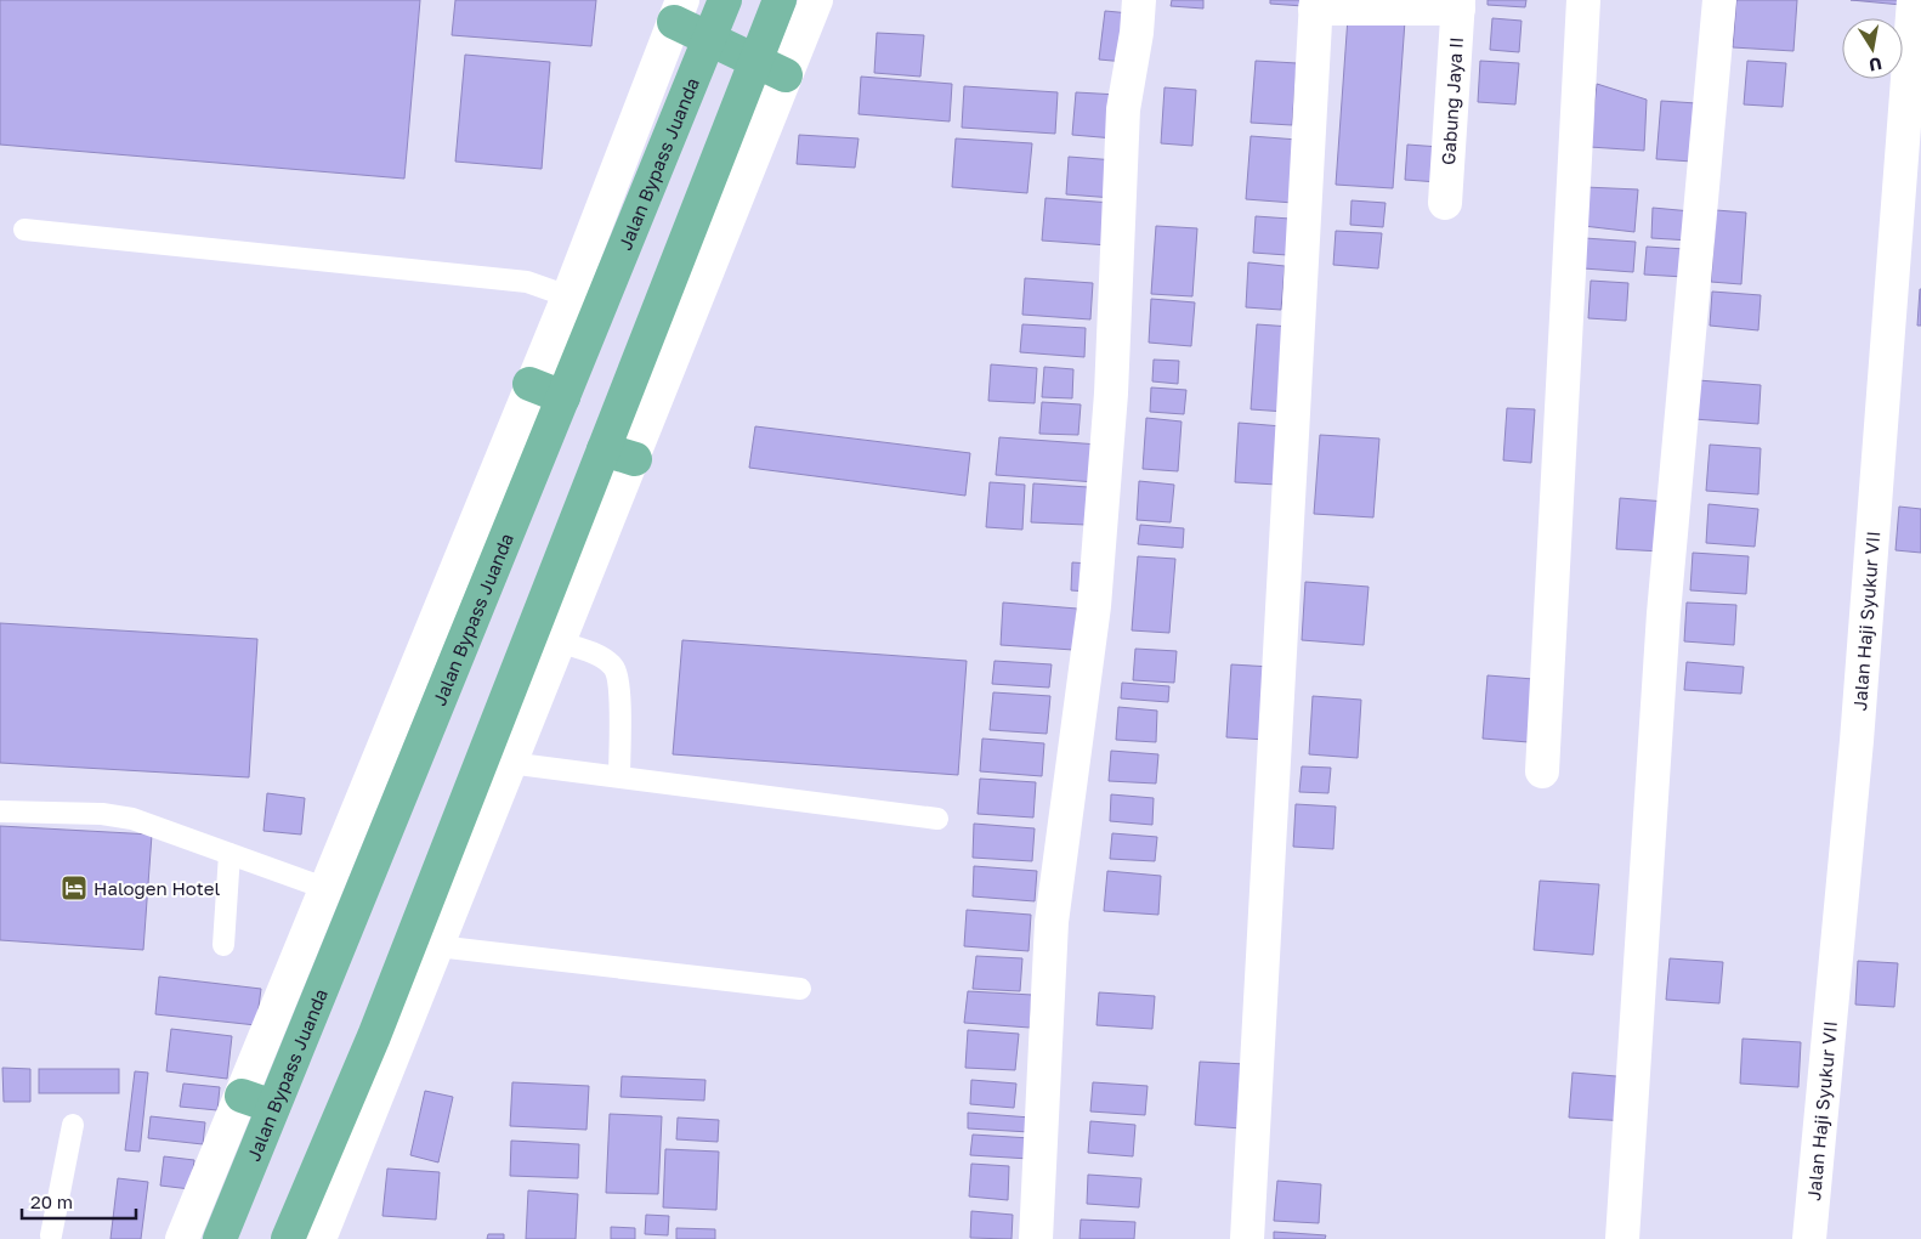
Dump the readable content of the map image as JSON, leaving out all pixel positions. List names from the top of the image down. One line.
{"streets":{"highway":["Jalan Bypass Juanda"],"street":["Gabung Jaya II","Jalan Haji Syukur VII"]},"places":{"hotel":["Halogen Hotel"]},"scale_bar":"20 m","north":"bottom"}
